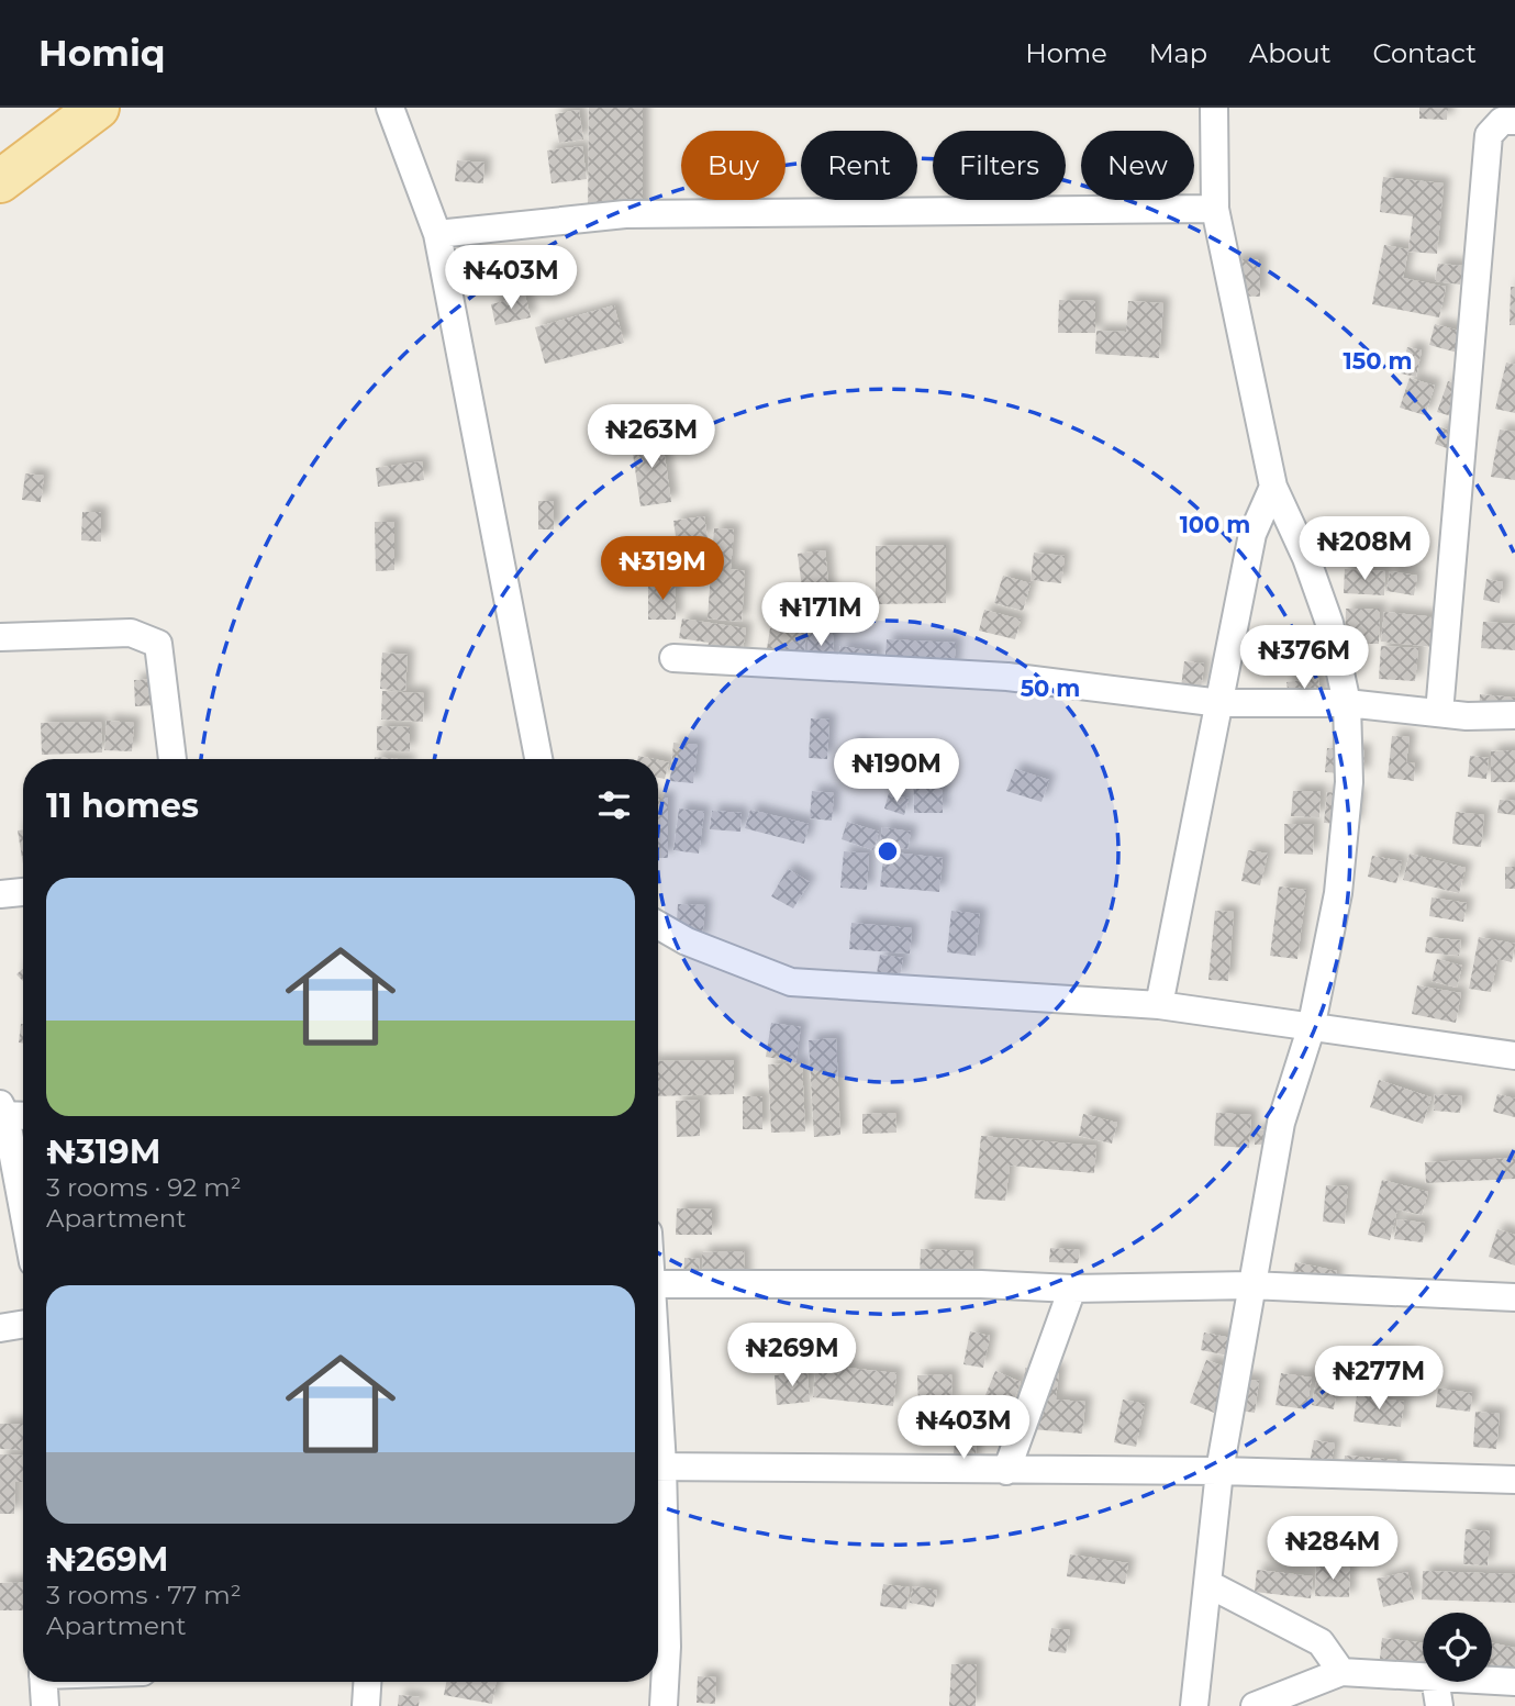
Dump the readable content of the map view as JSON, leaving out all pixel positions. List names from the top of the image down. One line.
{"page":{"header":"Homiq","nav":["Home","Map","About","Contact"],"chip":["Buy","Rent","Filters","New"],"price":["₦403M","₦263M","₦208M","₦319M","₦171M","₦376M","₦190M","₦269M","₦277M","₦403M","₦284M"],"heading":"11 homes","list":[{"name":"₦319M","note":"3 rooms · 92 m² · Apartment"},{"name":"₦269M","note":"3 rooms · 77 m² · Apartment"}]},"rings":["150 m","100 m","50 m"]}
